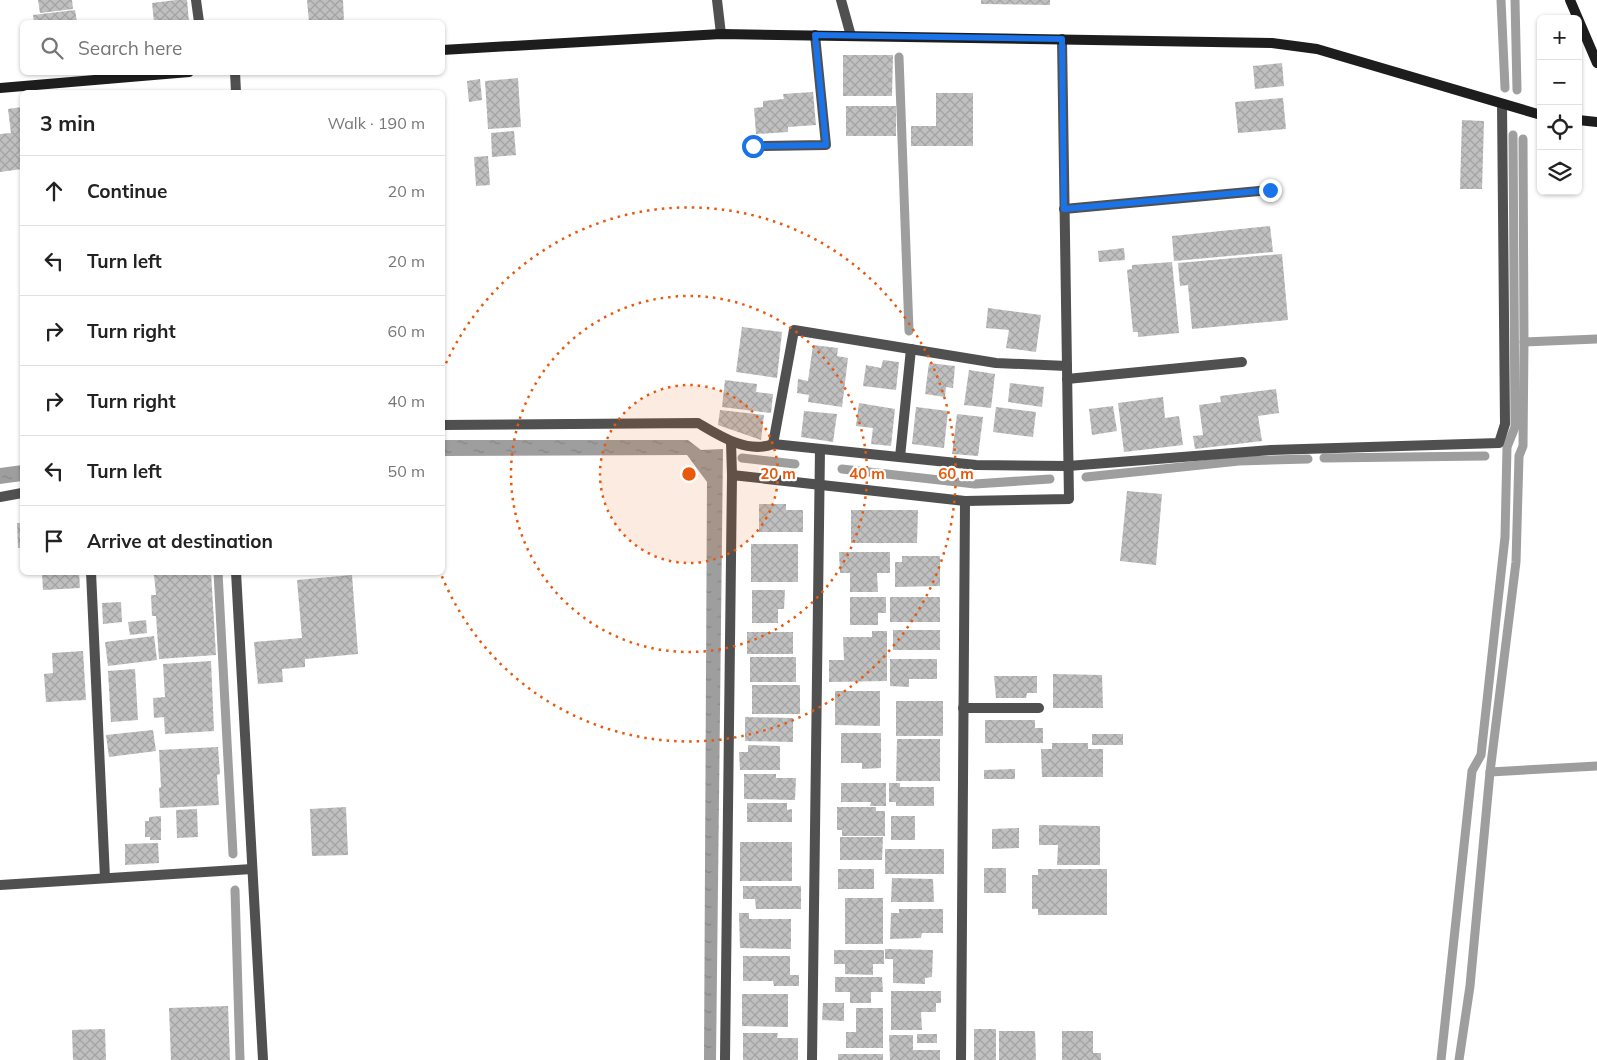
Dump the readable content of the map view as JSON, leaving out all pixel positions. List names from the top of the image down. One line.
{"page":{"map_buttons":["+","−"],"search":"Search here","heading":["3 min","Walk · 190 m"],"list":[["Continue","20 m"],["Turn left","20 m"],["Turn right","60 m"],["Turn right","40 m"],["Turn left","50 m"],"Arrive at destination"]},"rings":["20 m","40 m","60 m"]}
